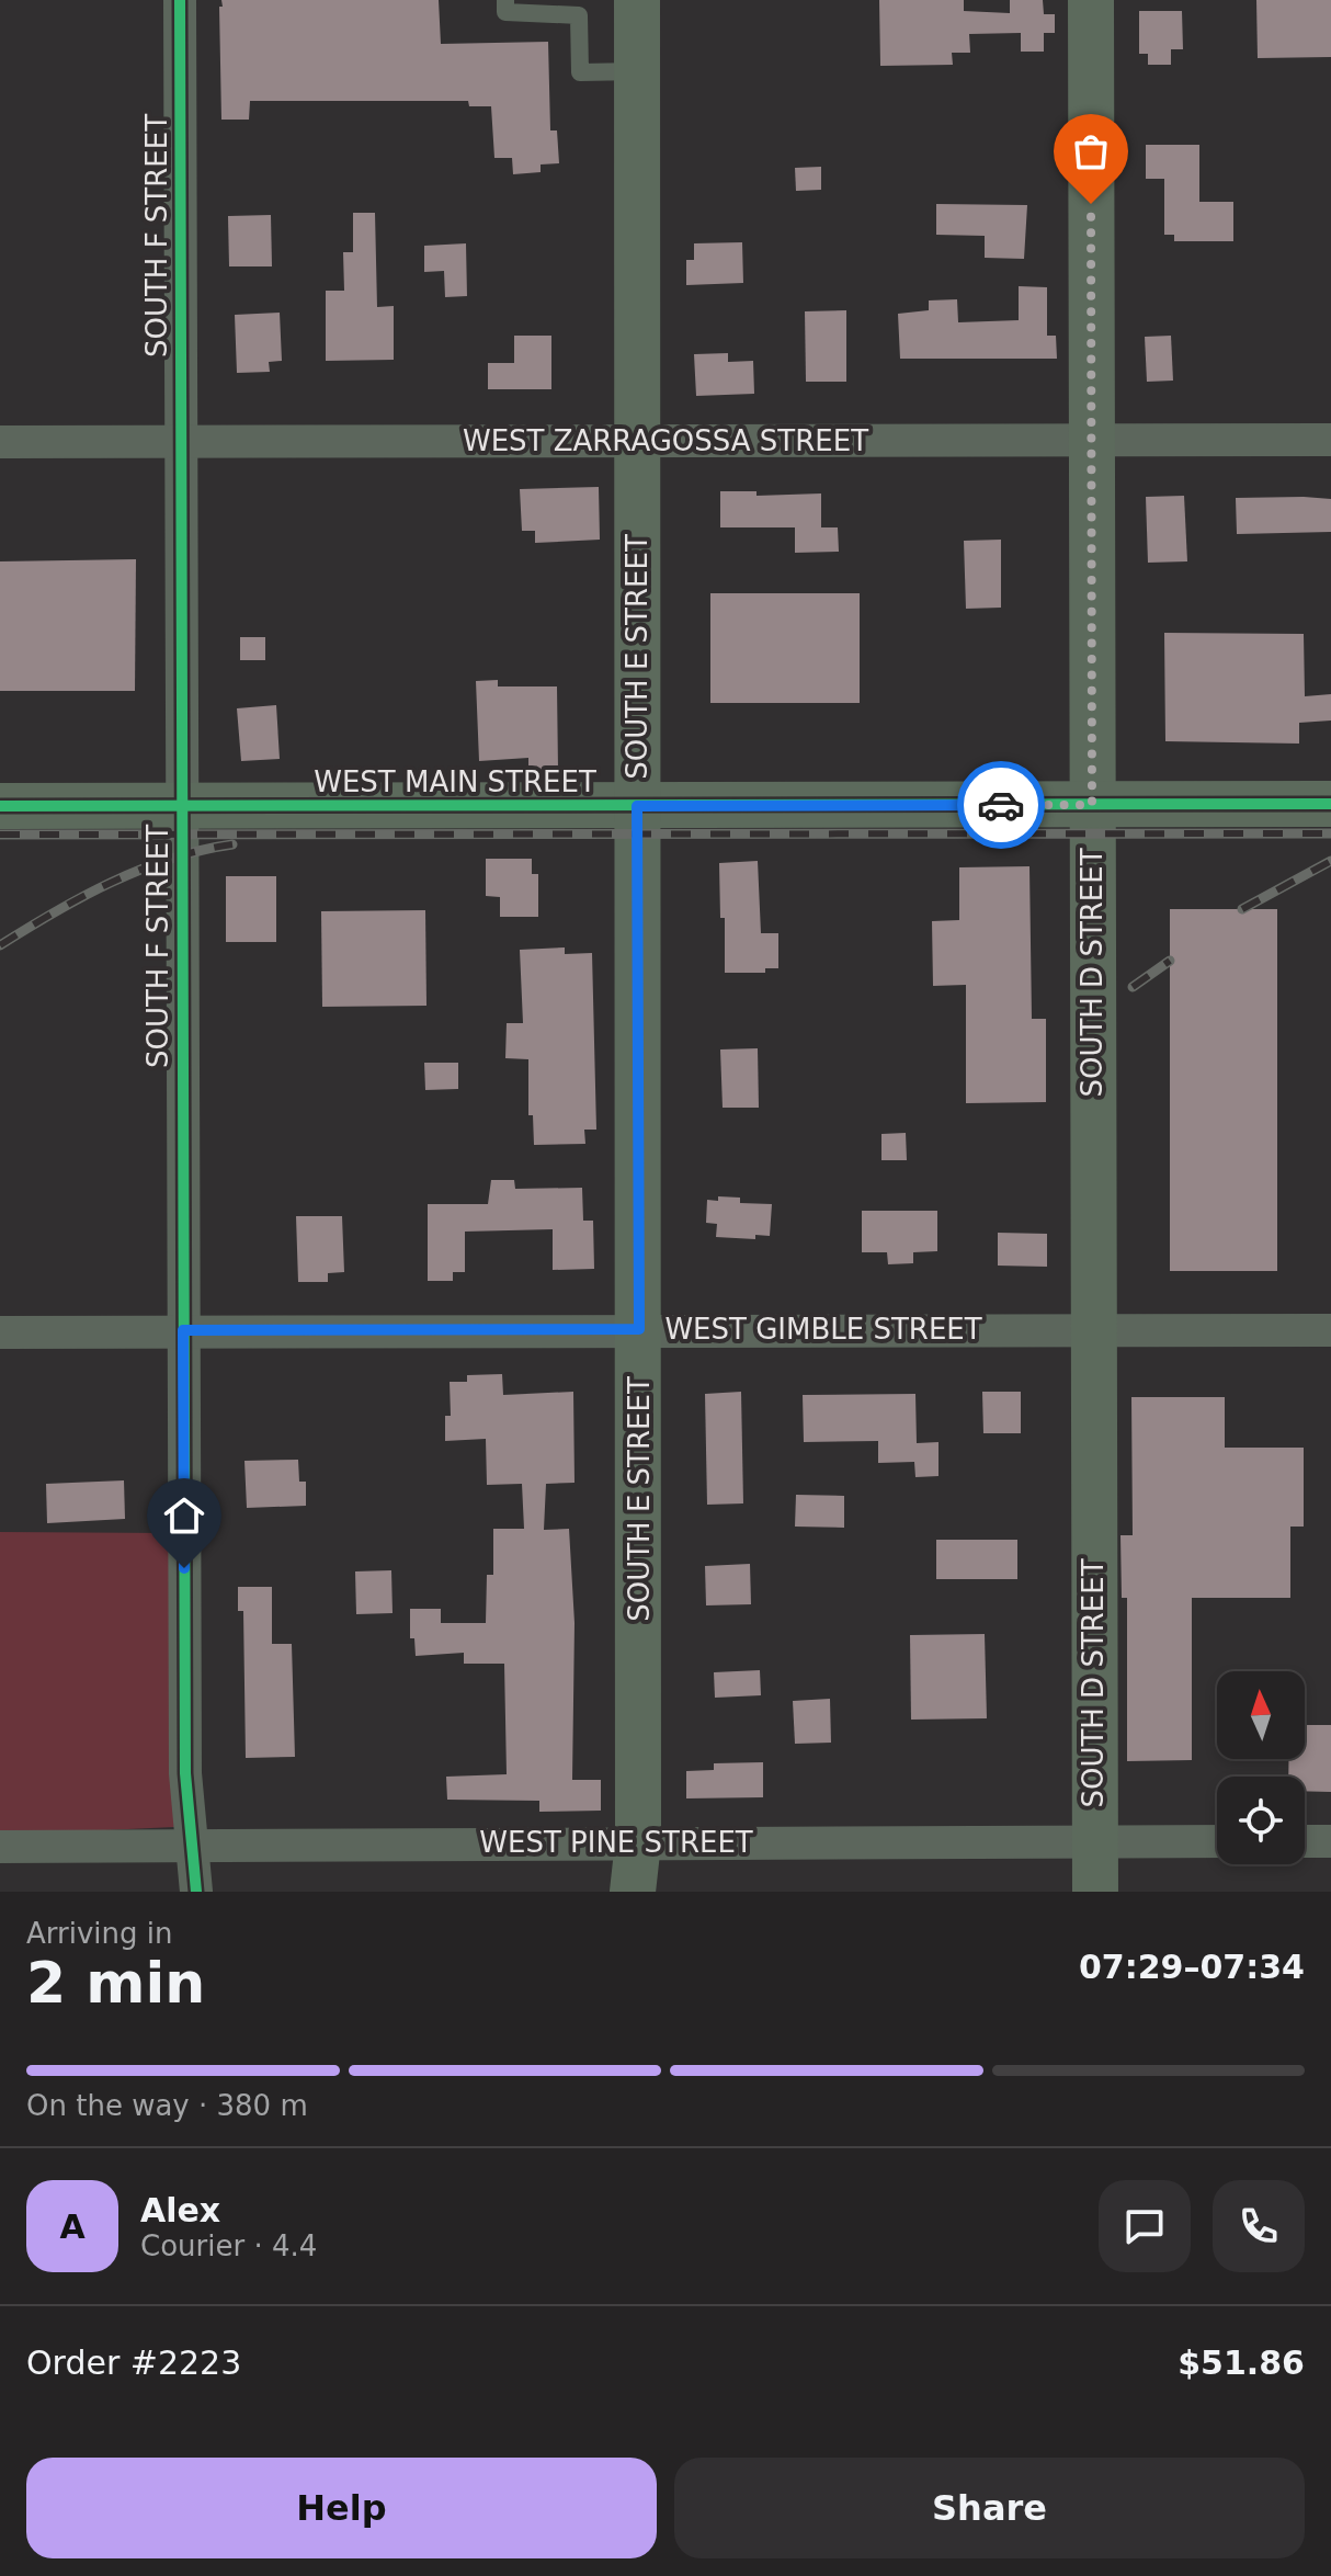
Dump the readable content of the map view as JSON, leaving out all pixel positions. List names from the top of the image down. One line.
{"streets":{"street":["SOUTH F STREET","WEST ZARRAGOSSA STREET","SOUTH E STREET","WEST MAIN STREET","SOUTH D STREET","WEST GIMBLE STREET","WEST PINE STREET"]},"crossings":[["SOUTH F STREET","WEST ZARRAGOSSA STREET"],["SOUTH F STREET","WEST MAIN STREET"],["SOUTH F STREET","WEST GIMBLE STREET"],["SOUTH F STREET","WEST PINE STREET"],["WEST ZARRAGOSSA STREET","SOUTH E STREET"],["WEST ZARRAGOSSA STREET","SOUTH D STREET"],["SOUTH E STREET","WEST MAIN STREET"],["SOUTH E STREET","WEST GIMBLE STREET"],["SOUTH E STREET","WEST PINE STREET"],["WEST MAIN STREET","SOUTH D STREET"],["SOUTH D STREET","WEST GIMBLE STREET"],["SOUTH D STREET","WEST PINE STREET"]],"north":"top","page":{"heading":["2 min","Arriving in","07:29–07:34"],"panel":["Alex","Courier · 4.4","Order #2223","$51.86"],"bar":"On the way · 380 m","round":"A","buttons":["Help","Share"]}}
